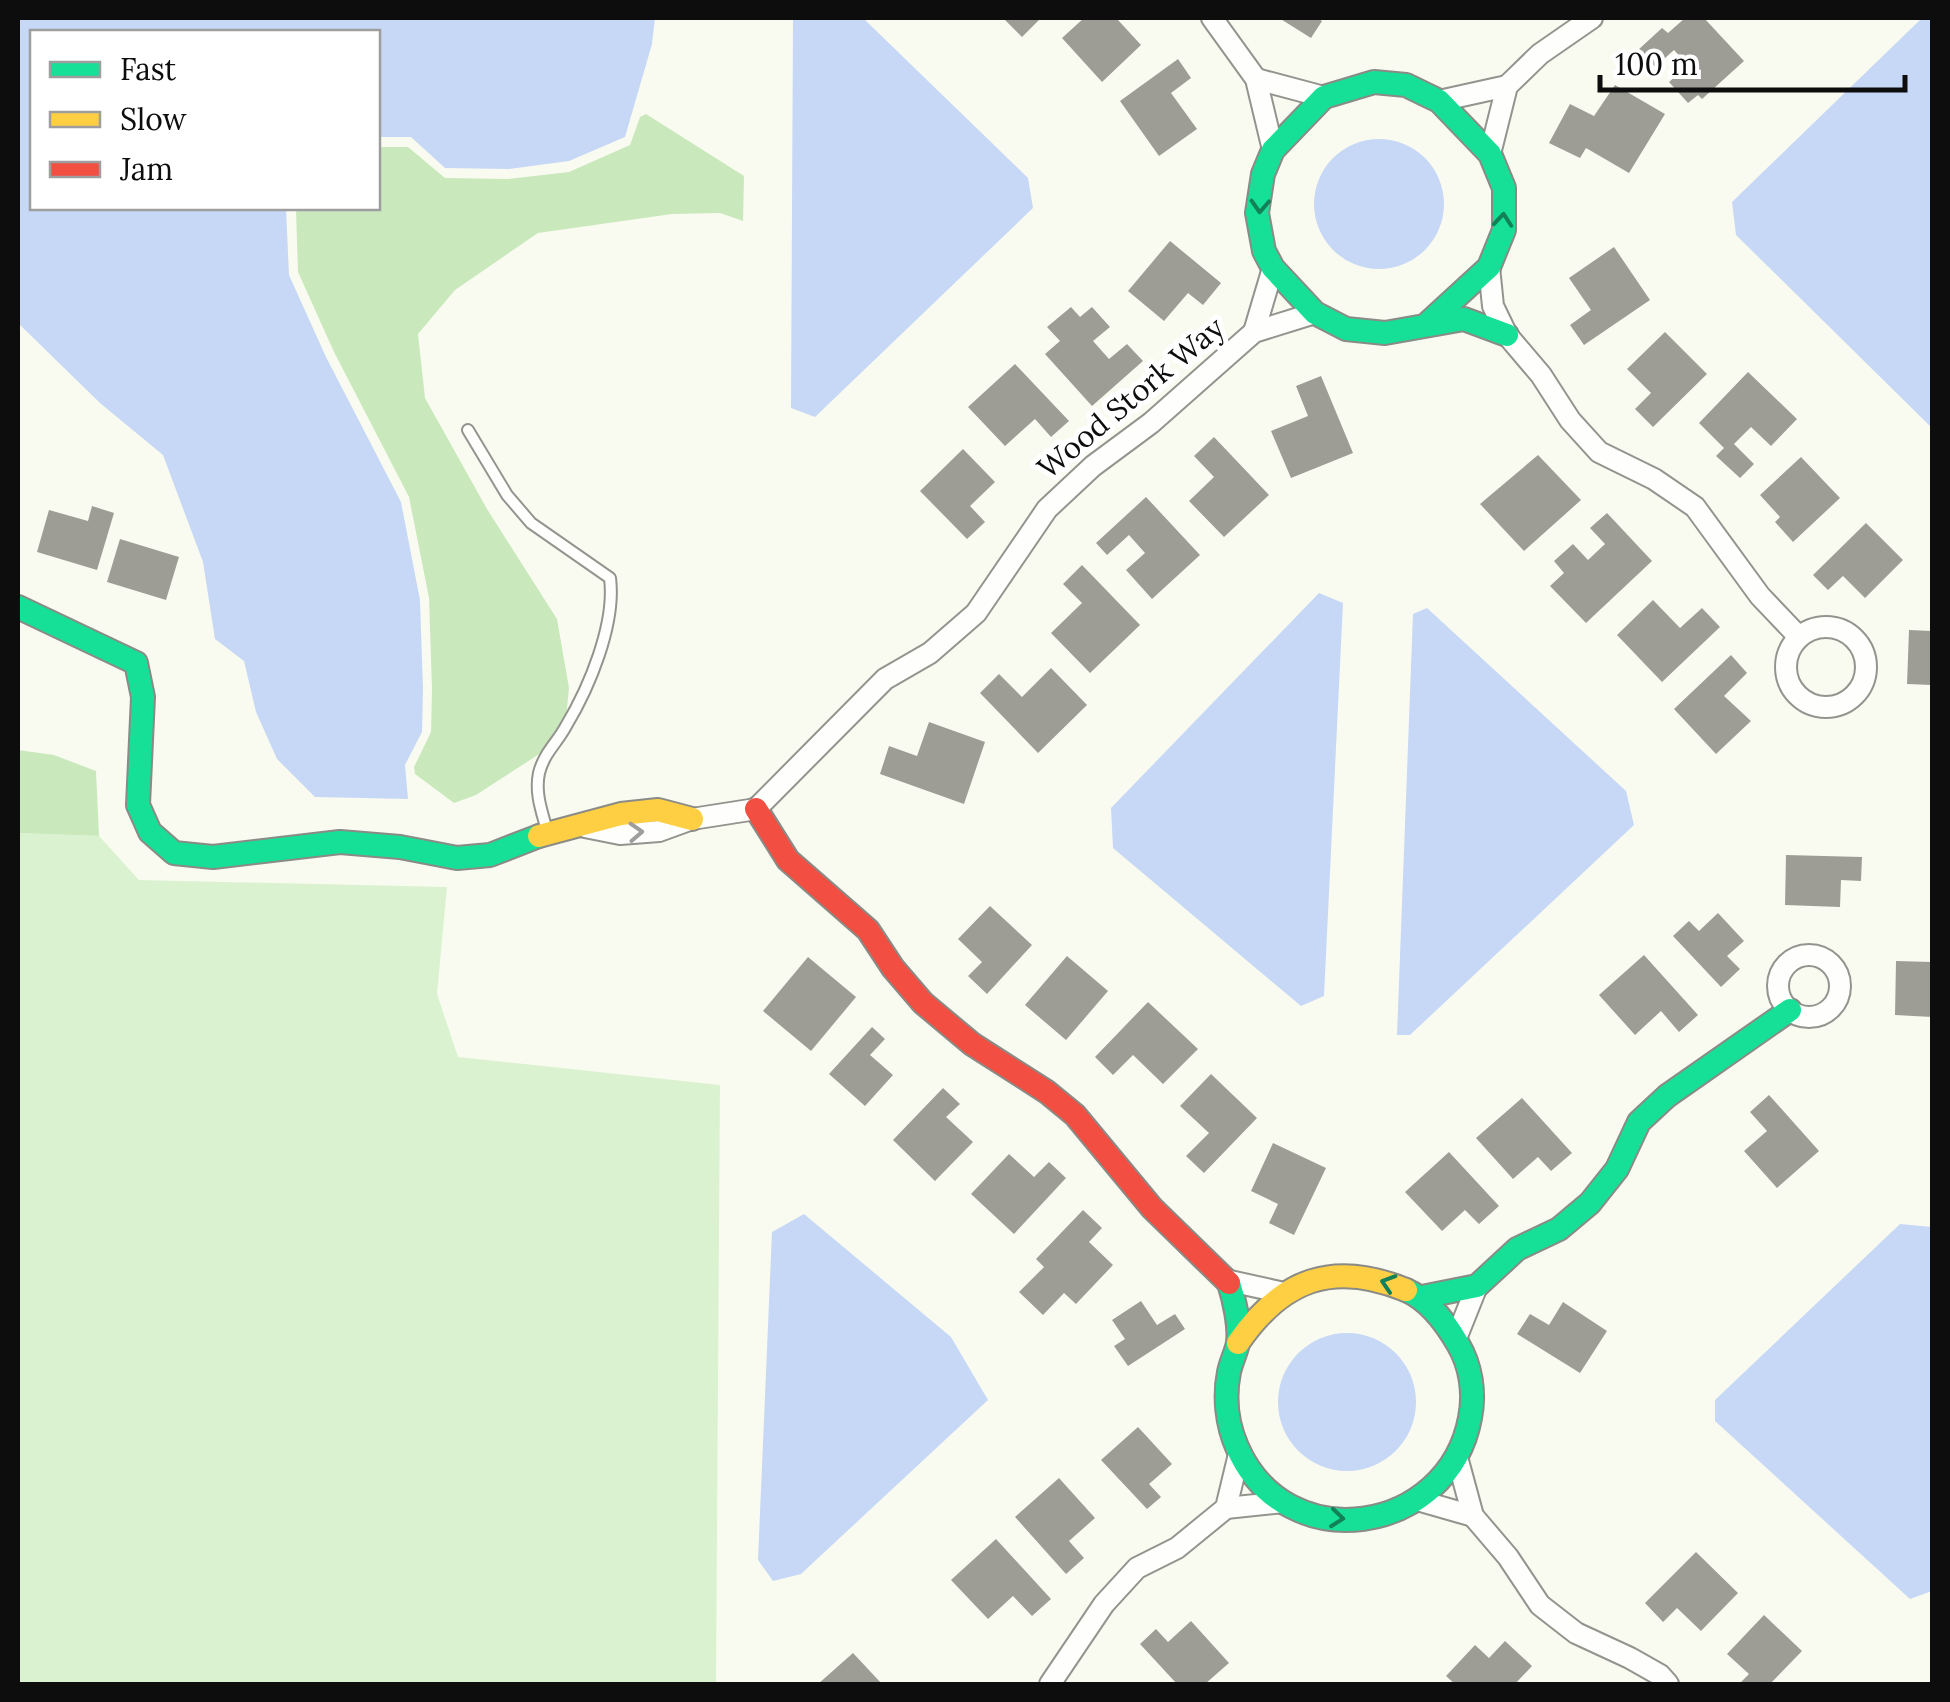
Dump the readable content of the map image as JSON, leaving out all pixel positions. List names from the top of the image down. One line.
{"streets":{"street":["Wood Stork Way"]},"legend":["Fast","Slow","Jam"],"scale_bar":"100 m"}
